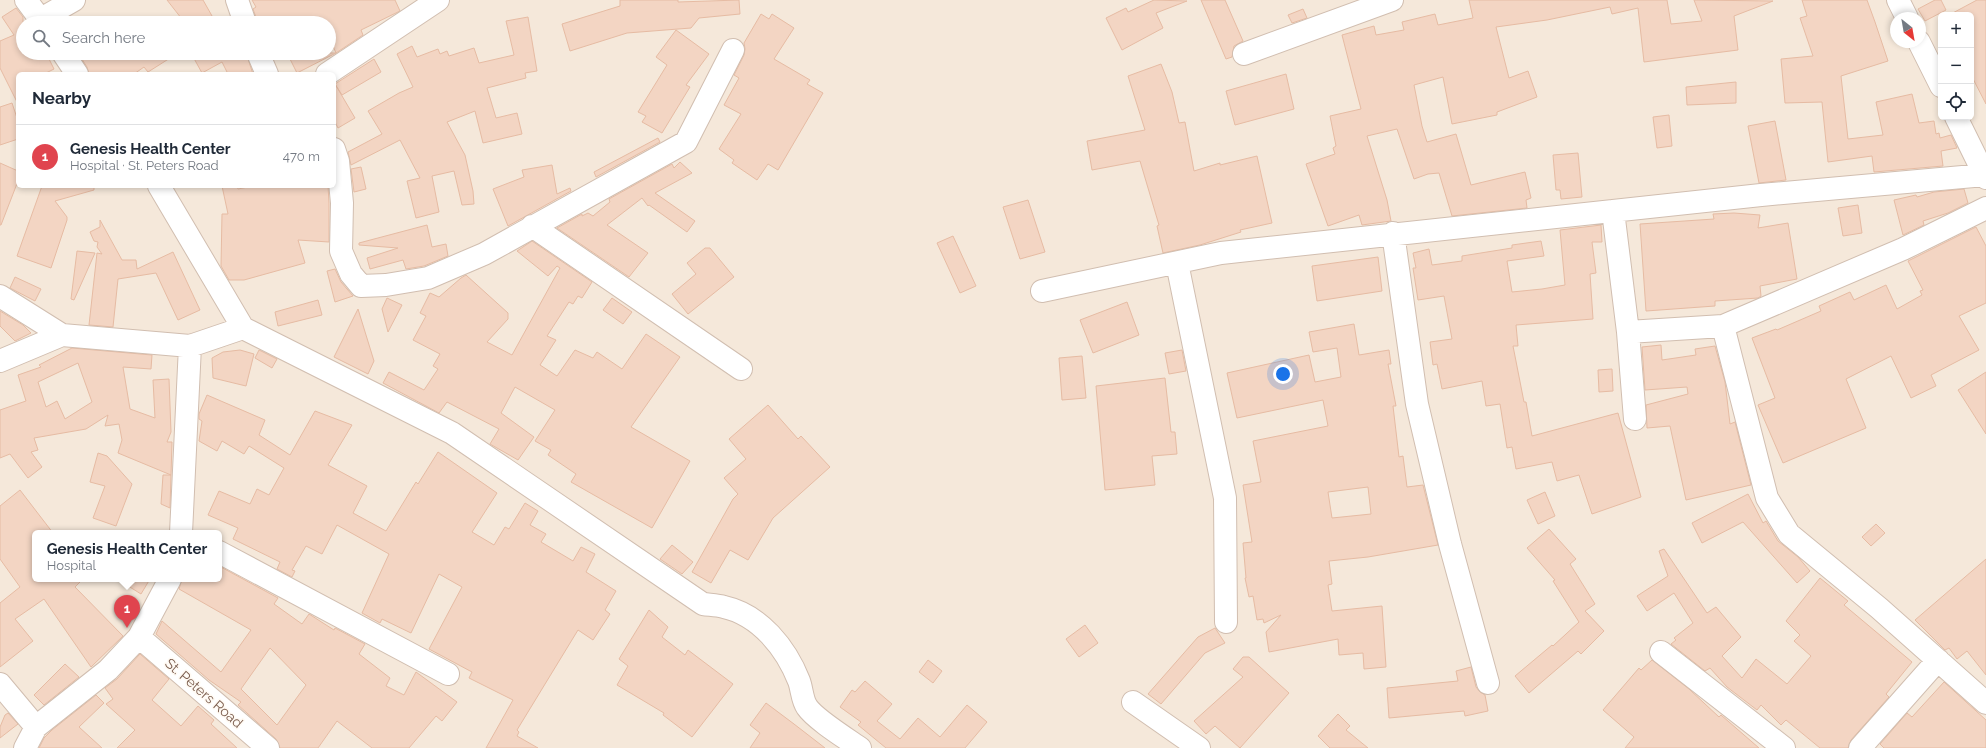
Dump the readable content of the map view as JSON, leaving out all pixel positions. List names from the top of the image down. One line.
{"streets":{"street":["St. Peters Road"]},"north":"bottom right","page":{"map_buttons":["+","−"],"search":"Search here","heading":"Nearby","list":[{"mark":"1","name":"Genesis Health Center","note":"Hospital · St. Peters Road","value":"470 m"}],"popup":["Genesis Health Center","Hospital"],"pins":"1"}}
